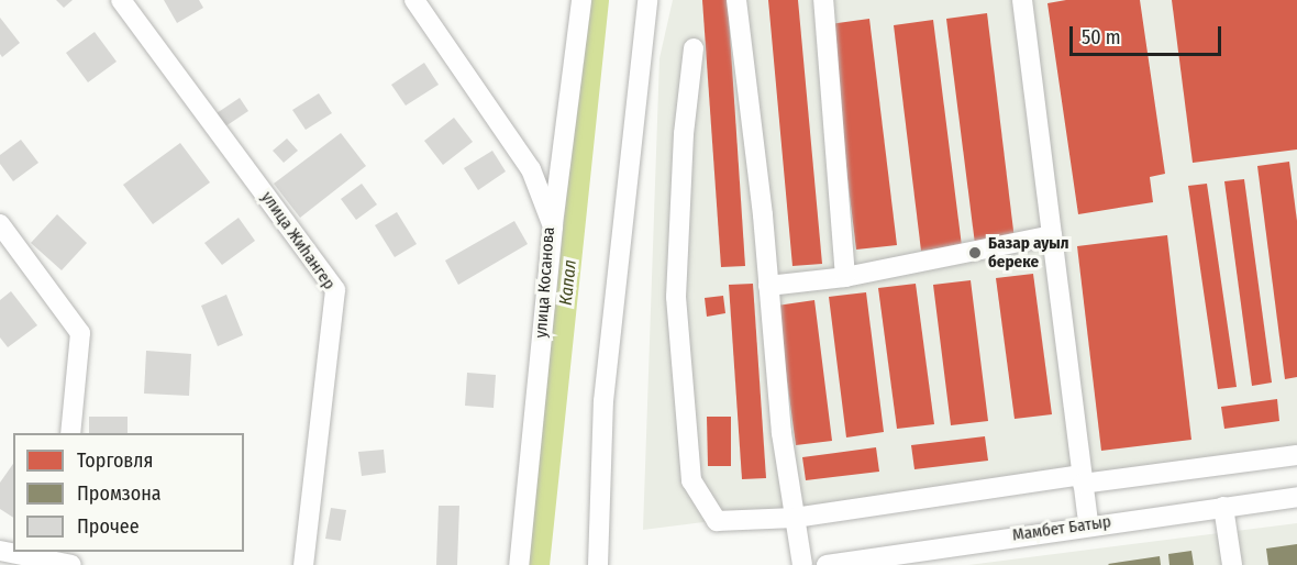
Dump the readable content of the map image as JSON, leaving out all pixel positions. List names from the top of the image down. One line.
{"streets":{"street":["улица Жиhангер","улица Косанова","Мамбет Батыр"]},"water":["Капал"],"places":["Базар ауыл береке"],"legend":["Торговля","Промзона","Прочее"],"scale_bar":"50 m"}
